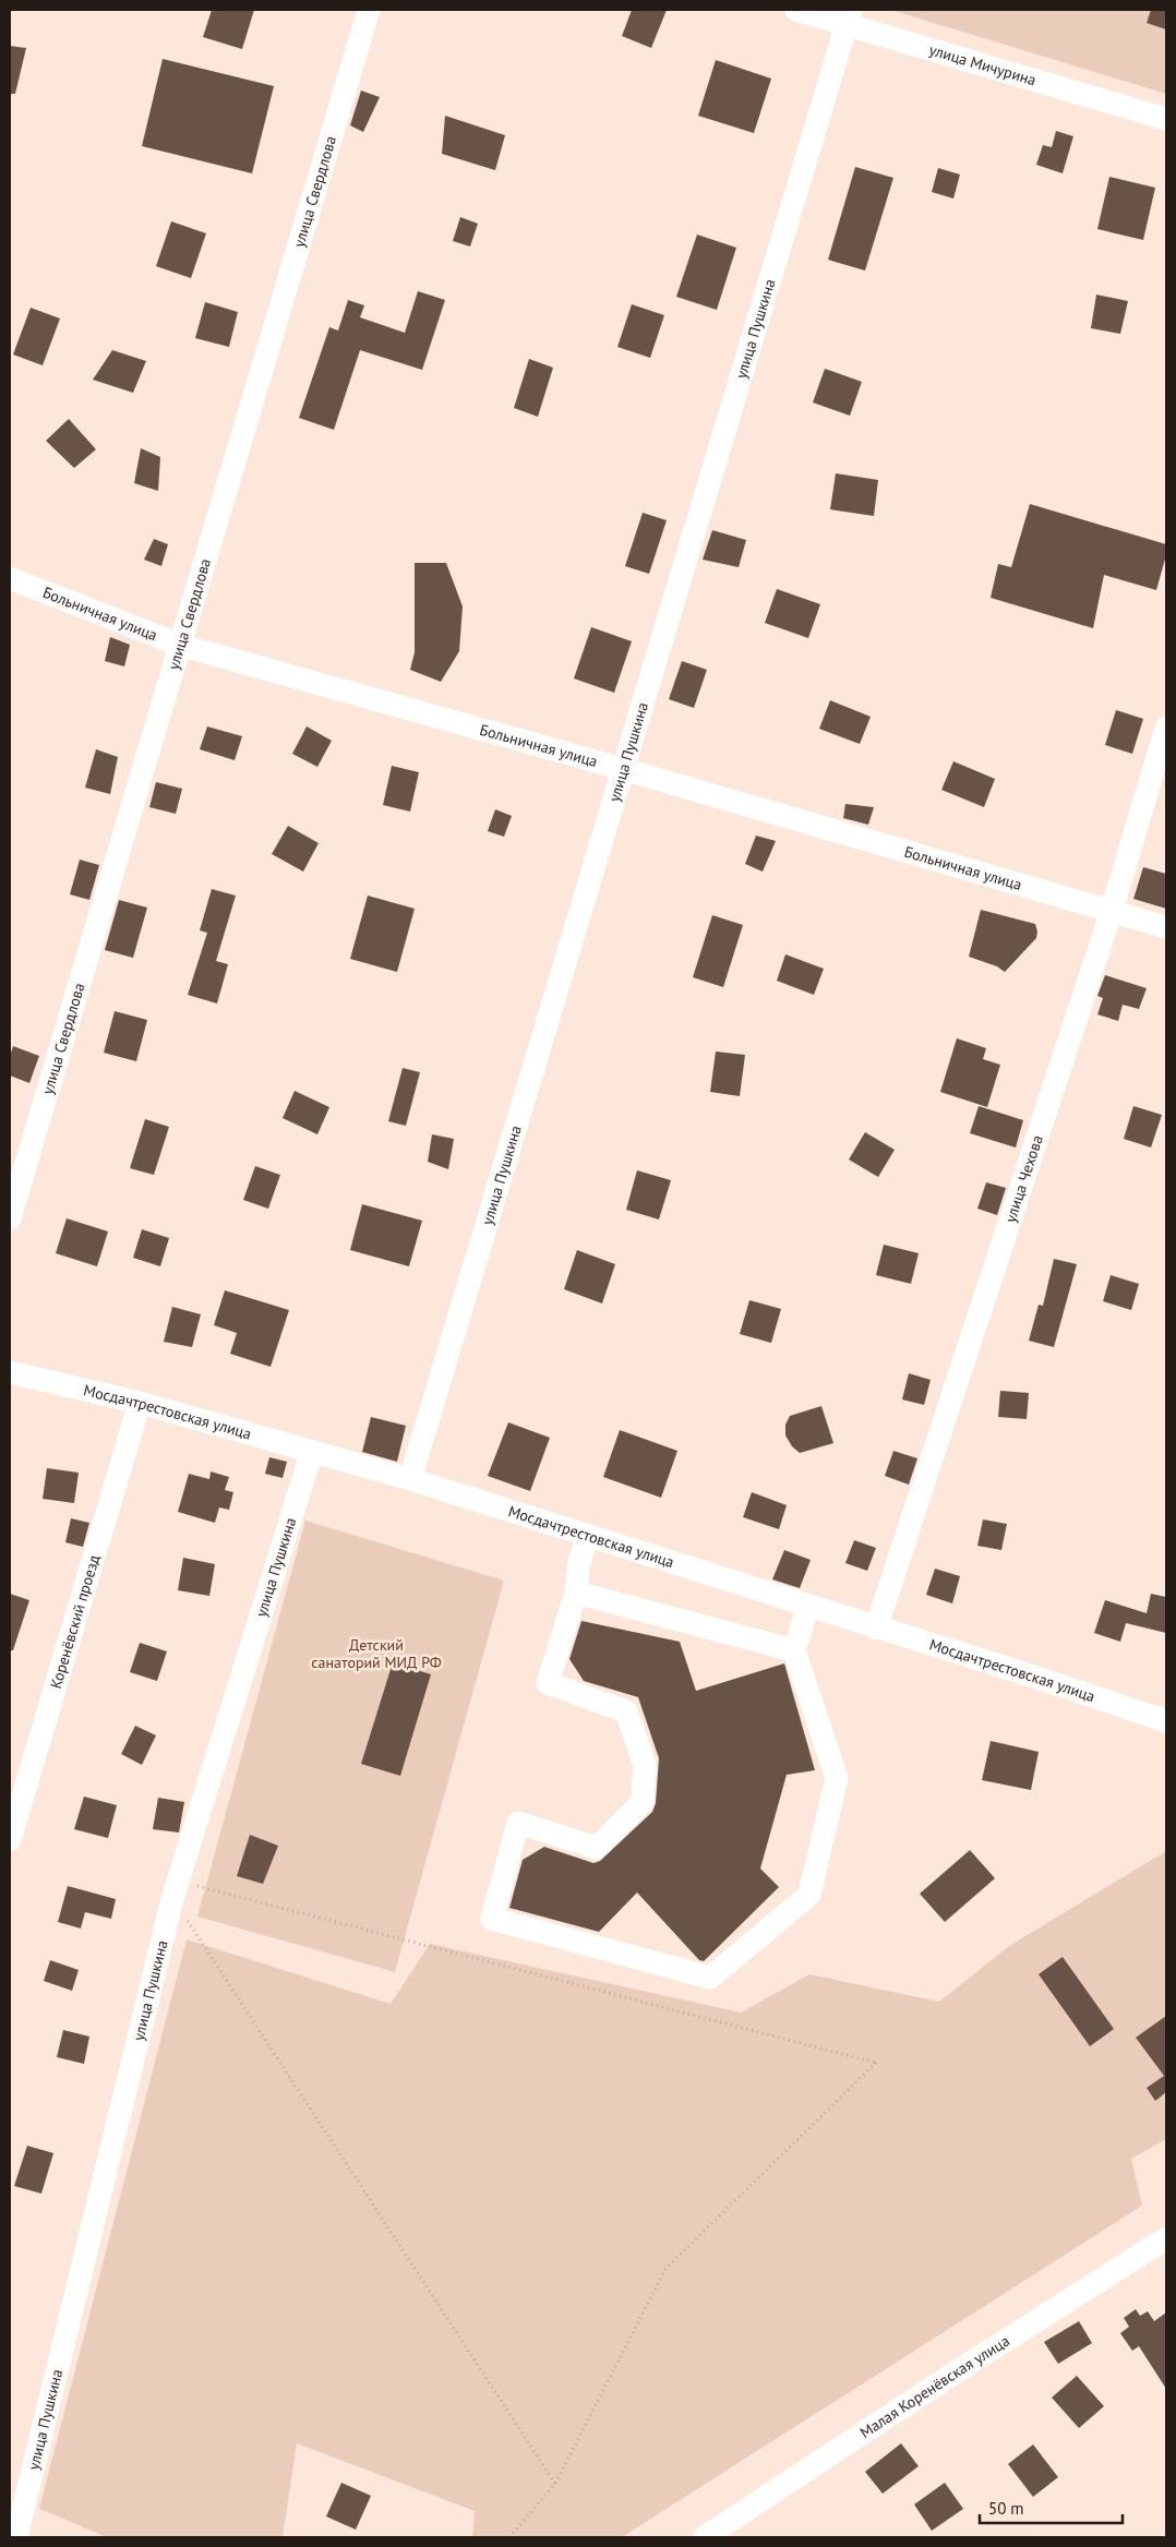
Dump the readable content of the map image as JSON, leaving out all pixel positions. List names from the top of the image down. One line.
{"streets":{"street":["улица Мичурина","улица Свердлова","улица Пушкина","Больничная улица","улица Чехова","Мосдачтрестовская улица","Коренёвский проезд","Малая Коренёвская улица"]},"crossings":[["улица Мичурина","улица Пушкина"],["улица Свердлова","Больничная улица"],["улица Пушкина","Больничная улица"],["улица Пушкина","Мосдачтрестовская улица"],["Больничная улица","улица Чехова"],["улица Чехова","Мосдачтрестовская улица"],["Мосдачтрестовская улица","Коренёвский проезд"]],"parks":["Детский санаторий МИД РФ"],"scale_bar":"50 m"}
